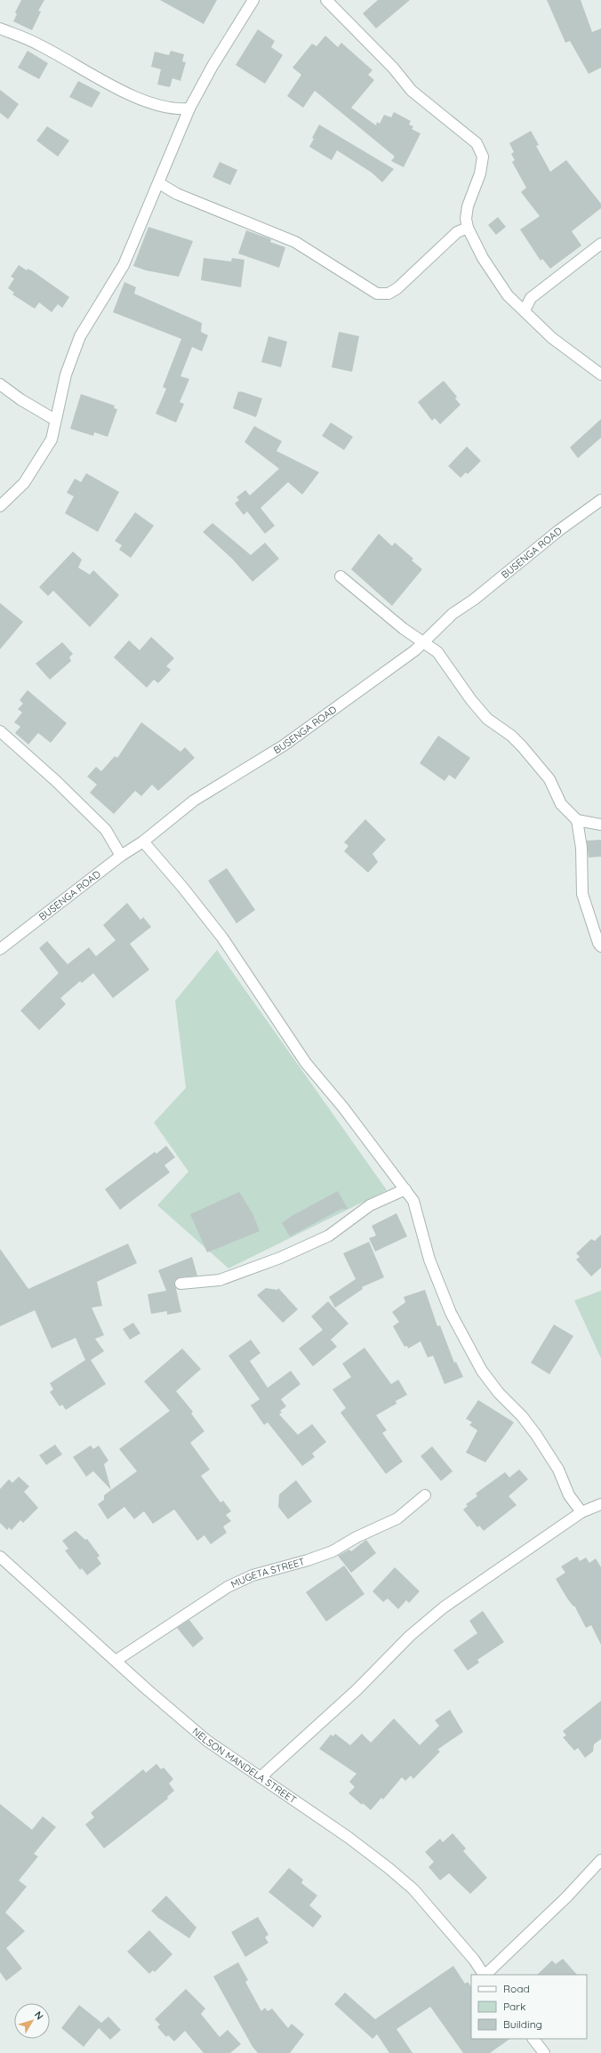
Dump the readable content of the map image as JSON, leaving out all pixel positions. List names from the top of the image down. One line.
{"streets":{"street":["BUSENGA ROAD","MUGETA STREET","NELSON MANDELA STREET"]},"crossings":[["MUGETA STREET","NELSON MANDELA STREET"]],"legend":["Road","Park","Building"],"north":"top right"}
